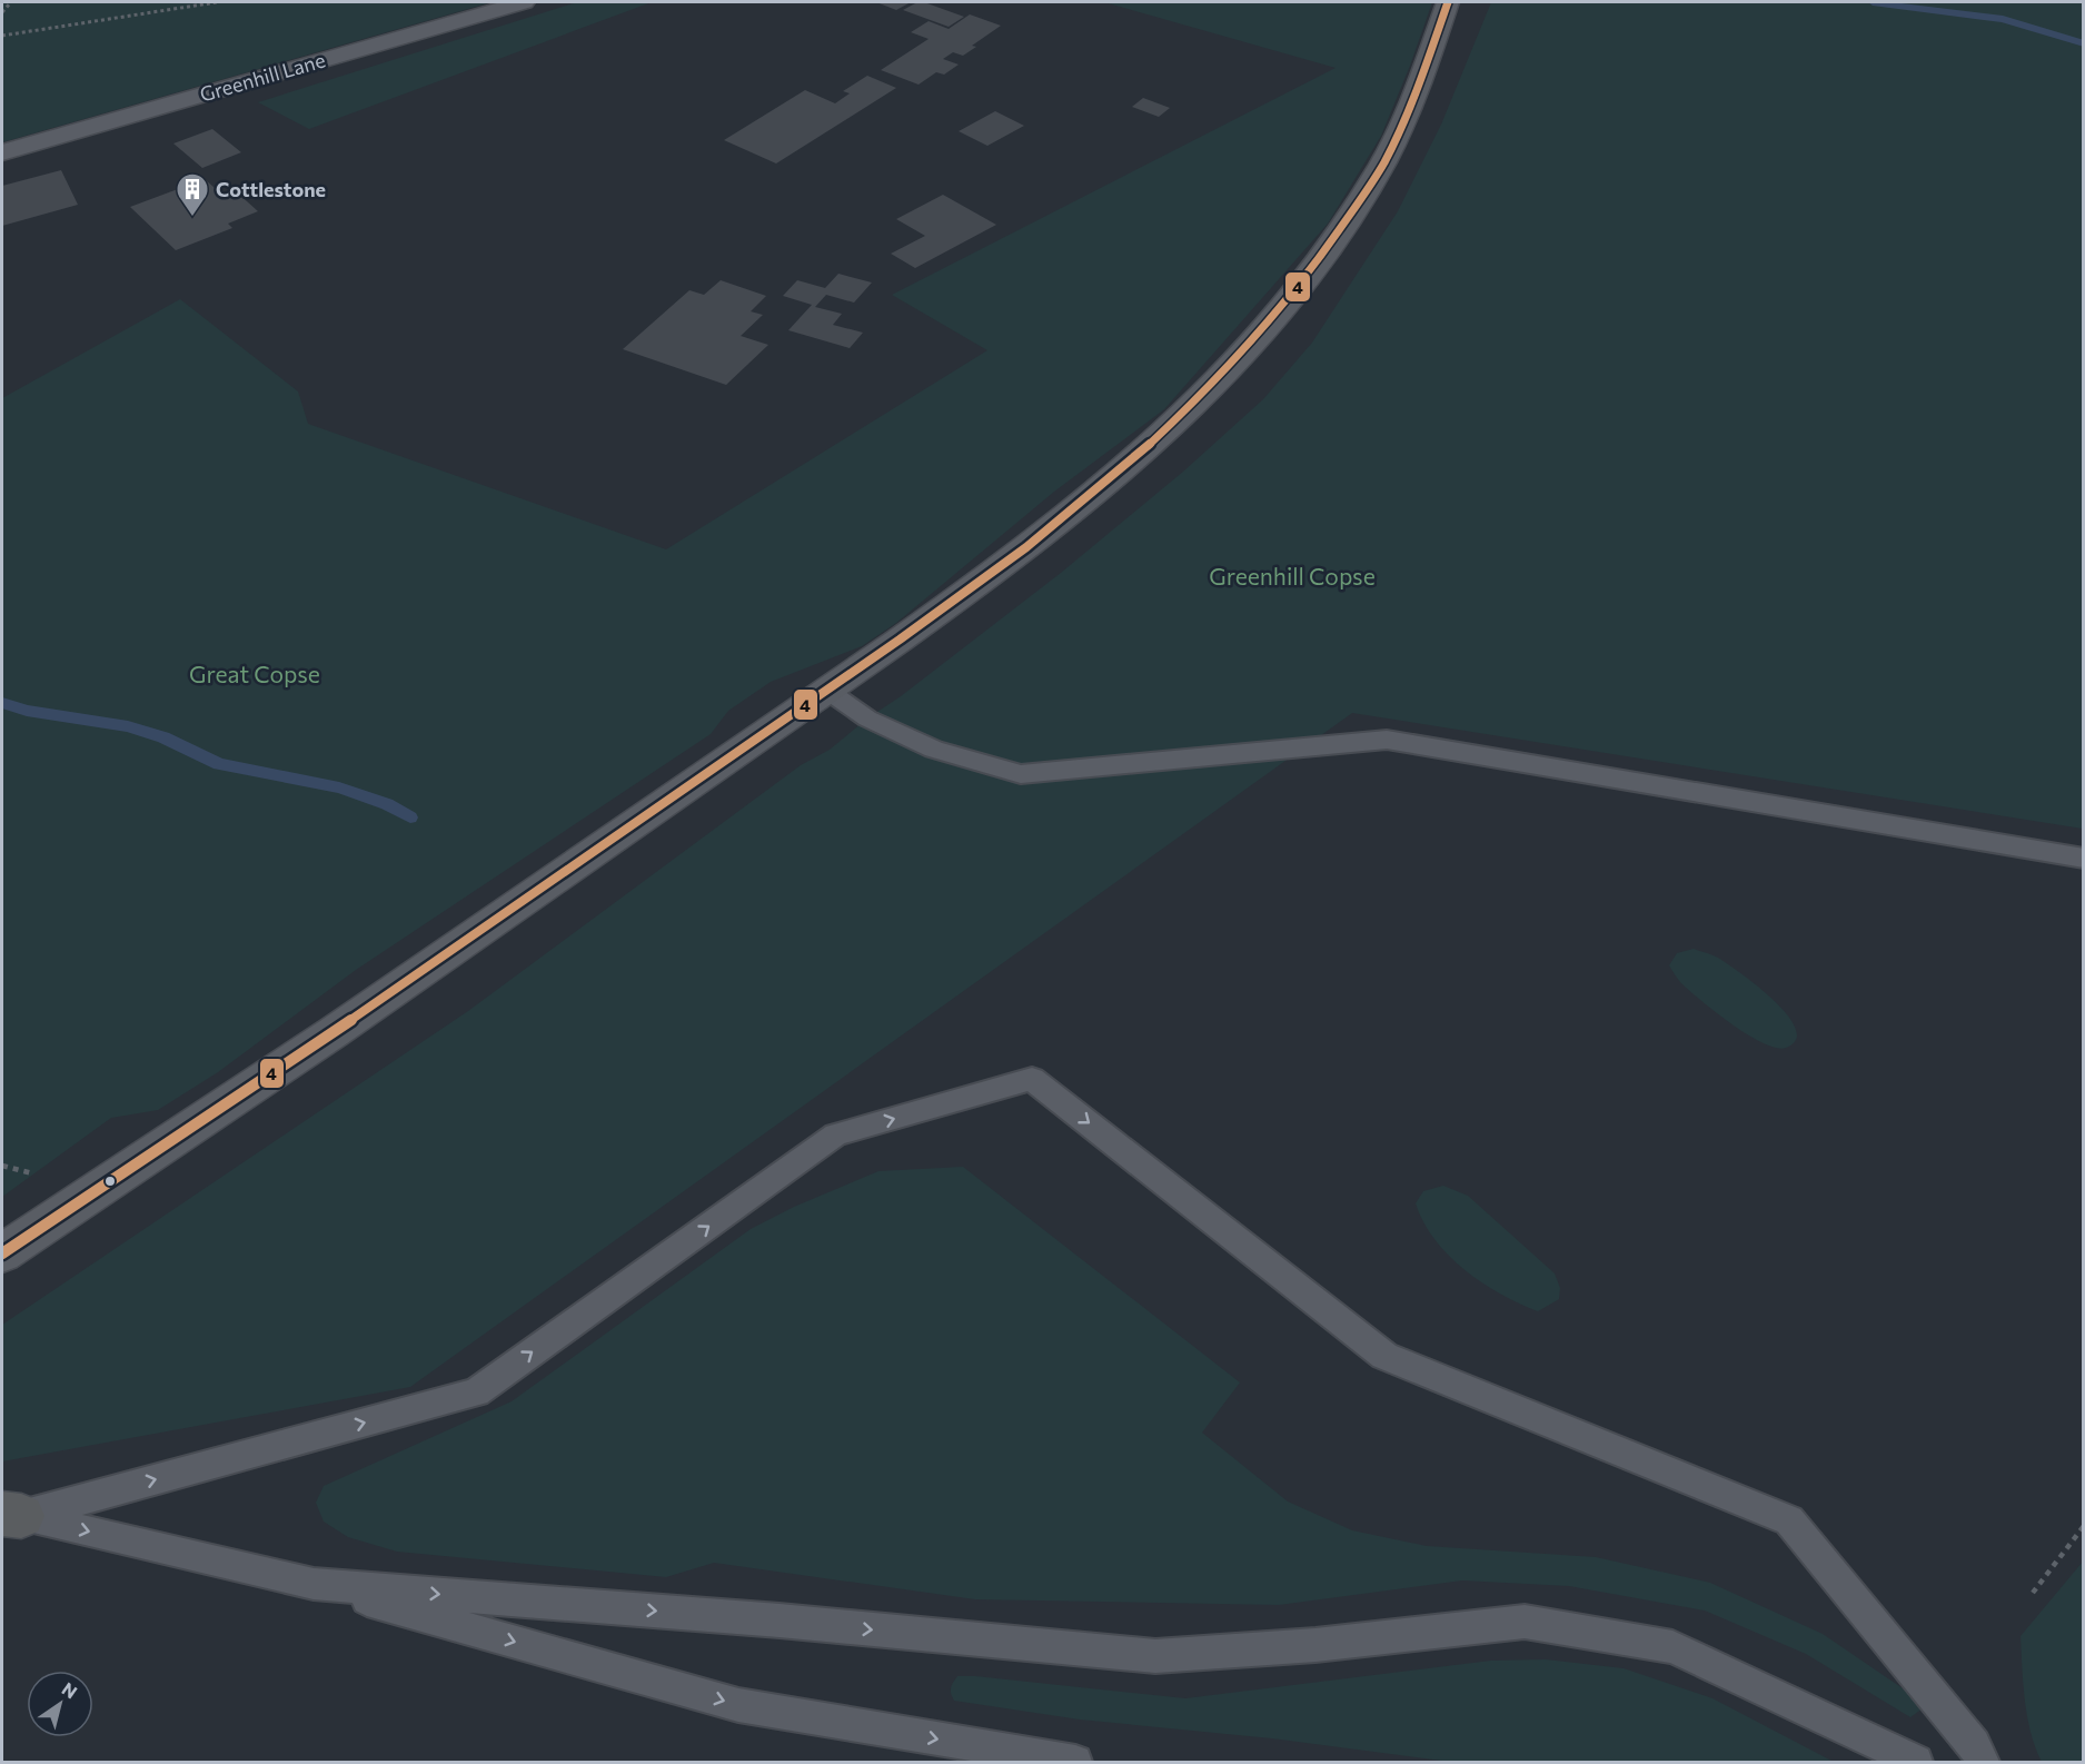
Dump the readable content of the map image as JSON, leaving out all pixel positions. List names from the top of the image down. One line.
{"streets":{"street":["Greenhill Lane"]},"parks":["Greenhill Copse","Great Copse"],"places":{"building":["Cottlestone"]},"lines":["transit line 4"],"north":"top right"}
